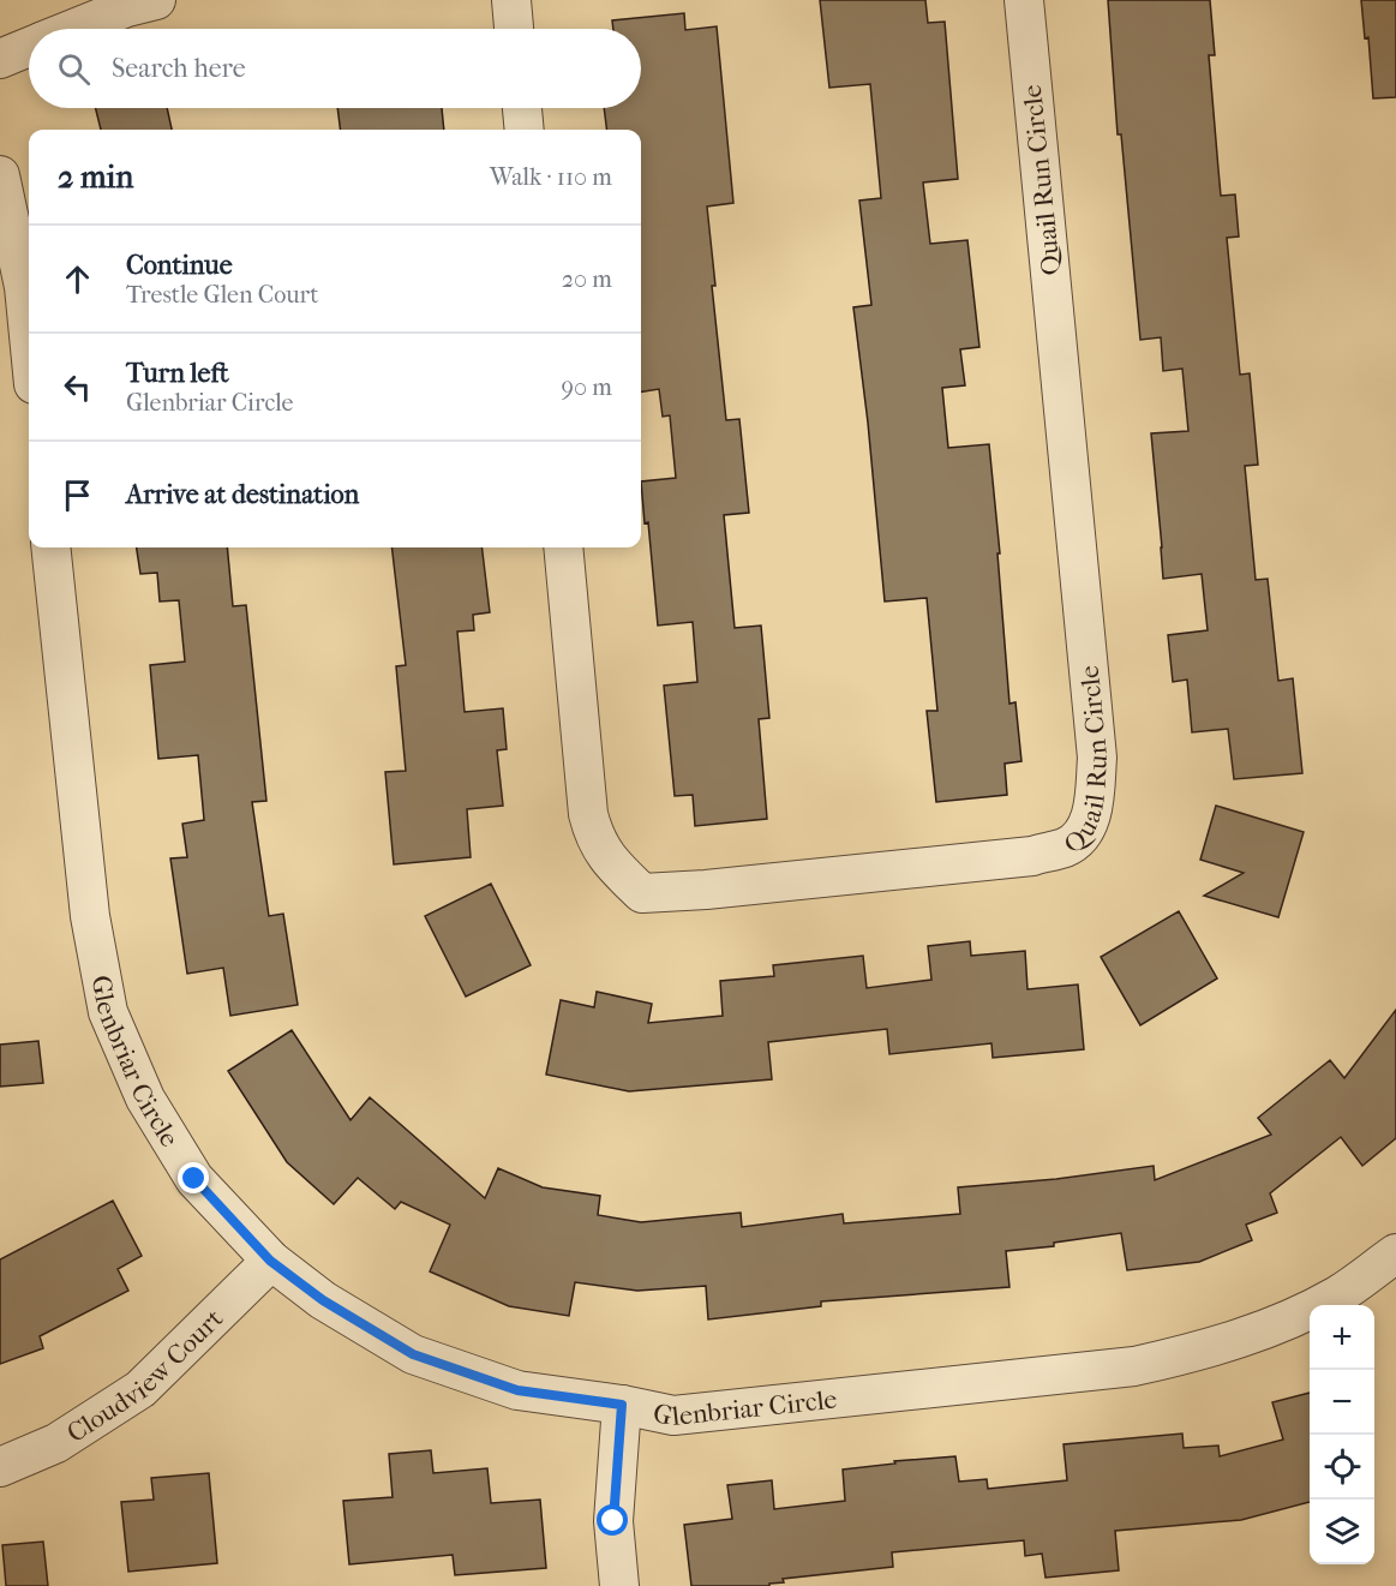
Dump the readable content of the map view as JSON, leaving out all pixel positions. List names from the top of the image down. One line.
{"streets":{"street":["Quail Run Circle","Glenbriar Circle","Cloudview Court"]},"crossings":[["Glenbriar Circle","Cloudview Court"]],"page":{"search":"Search here","heading":["2 min","Walk · 110 m"],"list":[["Continue","Trestle Glen Court","20 m"],["Turn left","Glenbriar Circle","90 m"],"Arrive at destination"],"map_buttons":["+","−"]}}
